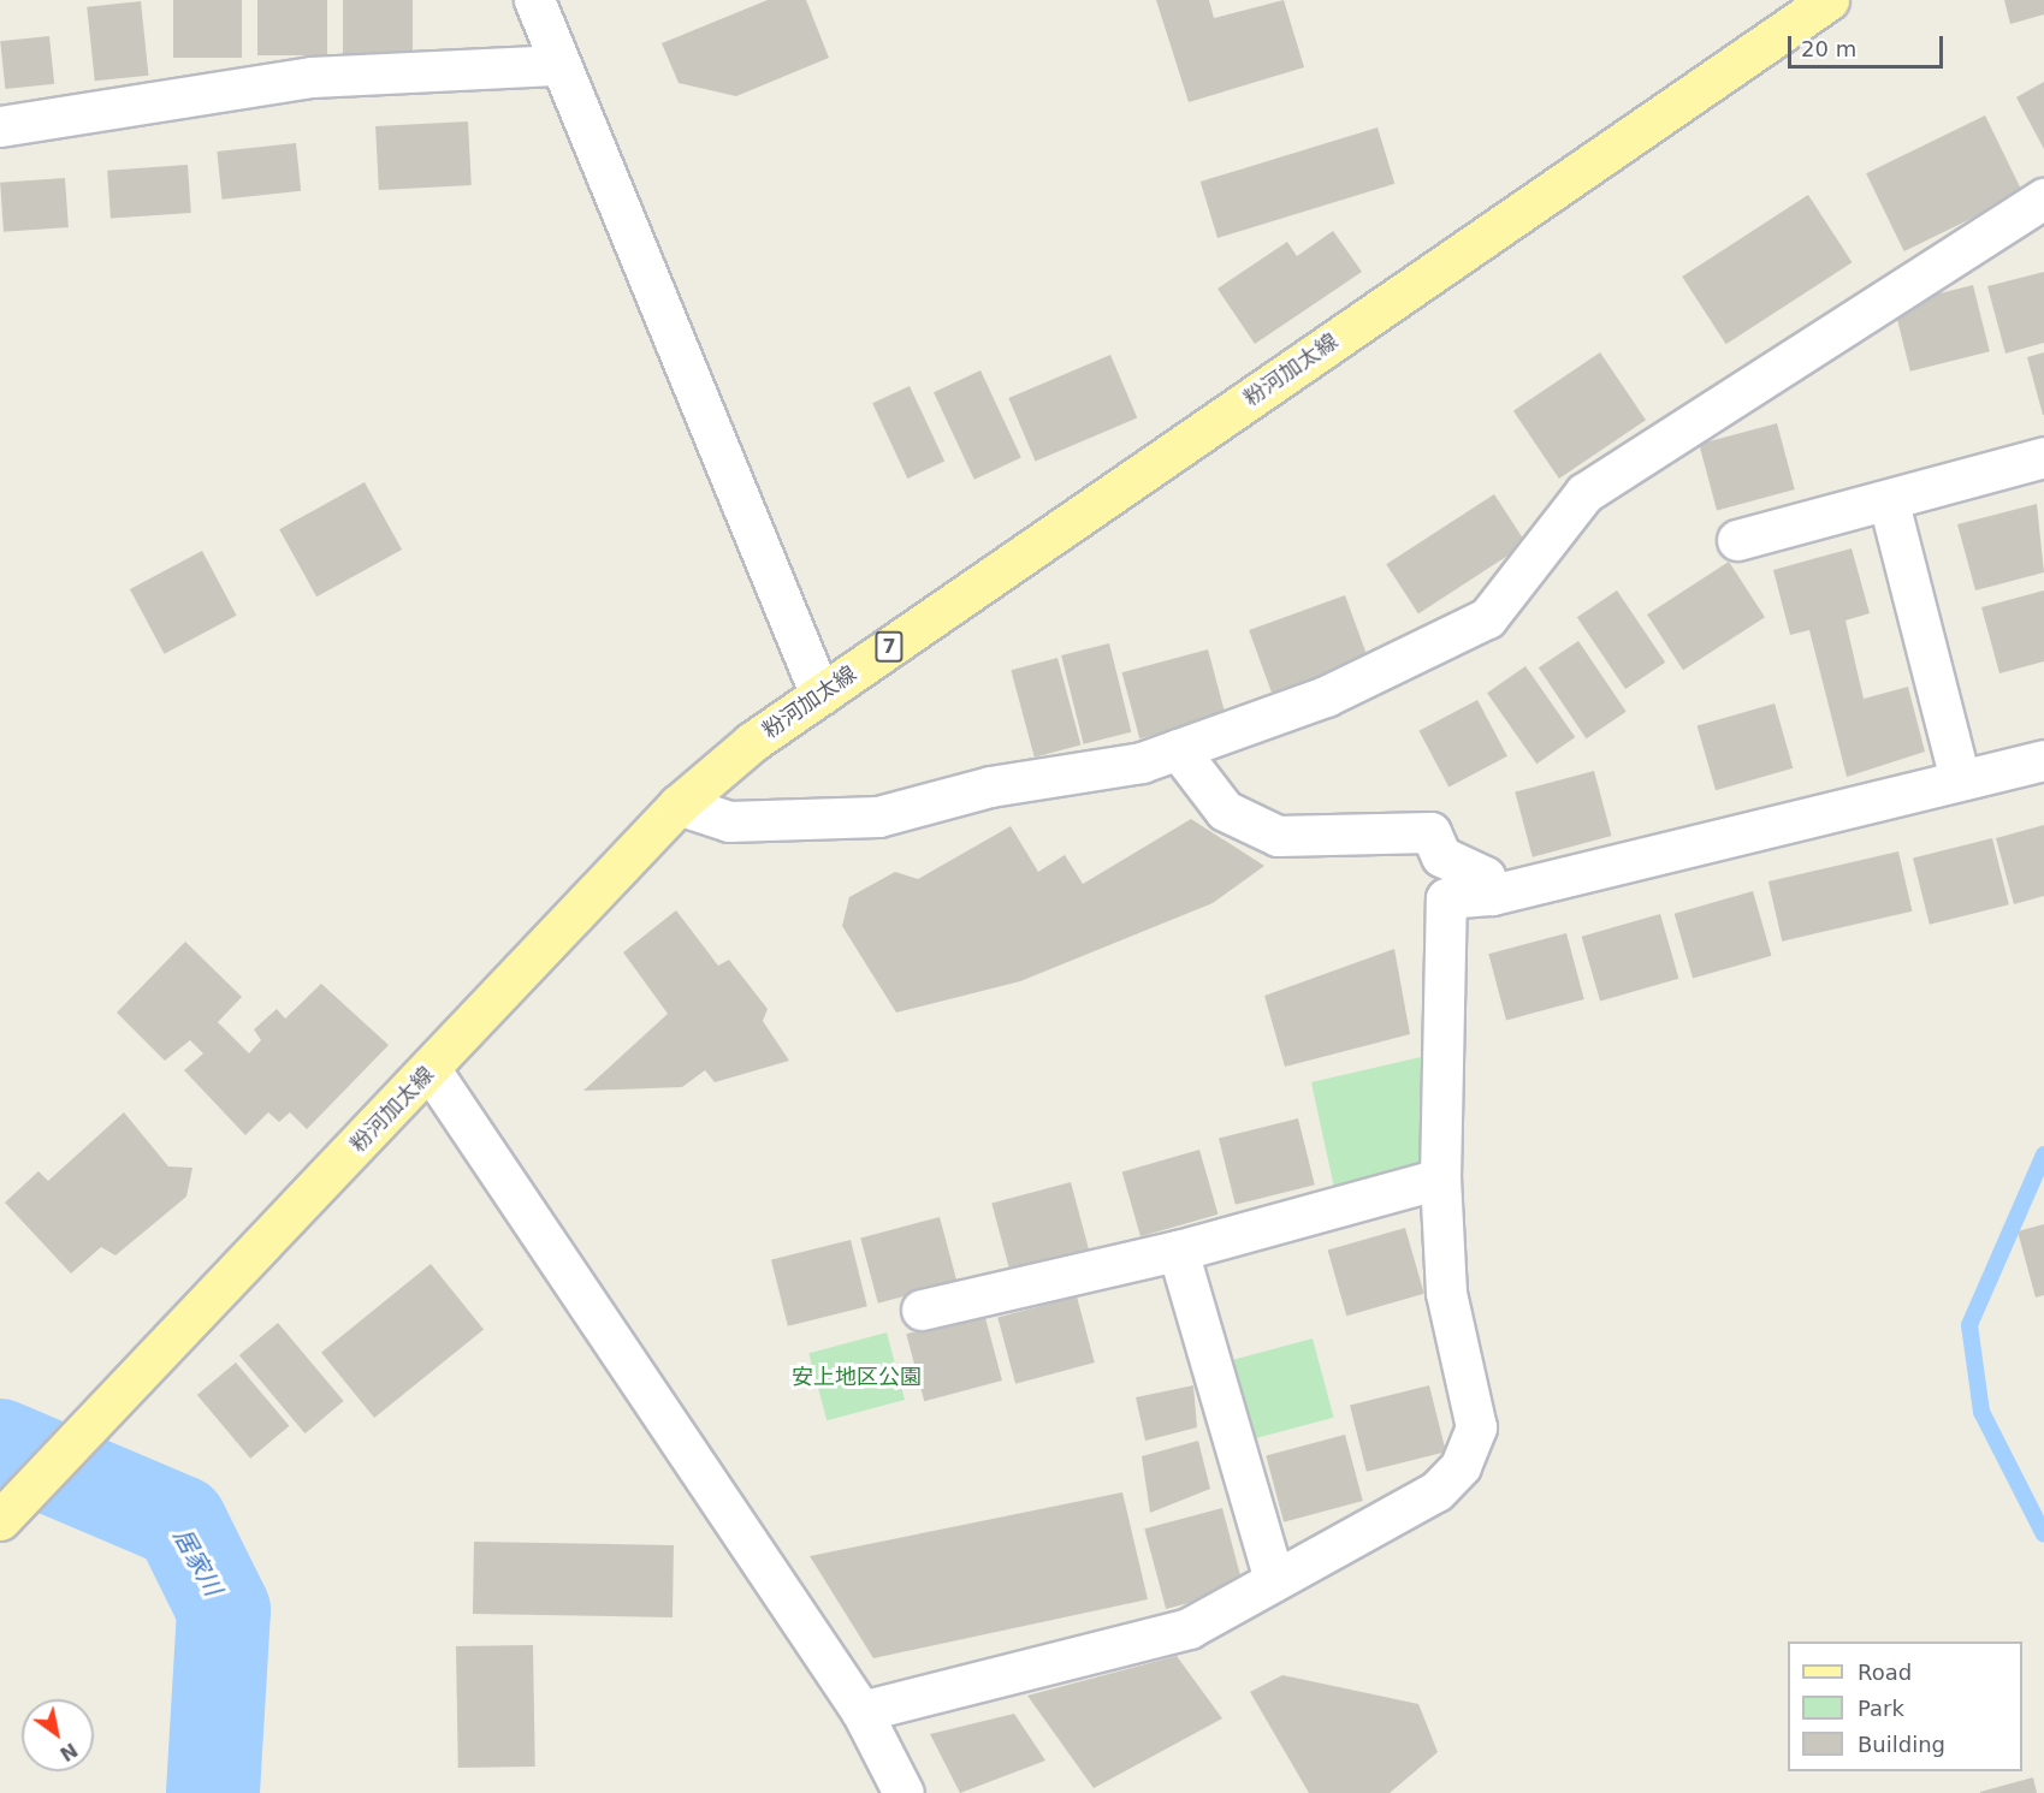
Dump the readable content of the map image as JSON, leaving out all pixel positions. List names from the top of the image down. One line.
{"streets":{"main road":["粉河加太線","7"]},"water":["居家川"],"parks":["安上地区公園"],"legend":["Road","Park","Building"],"scale_bar":"20 m","north":"bottom right"}
